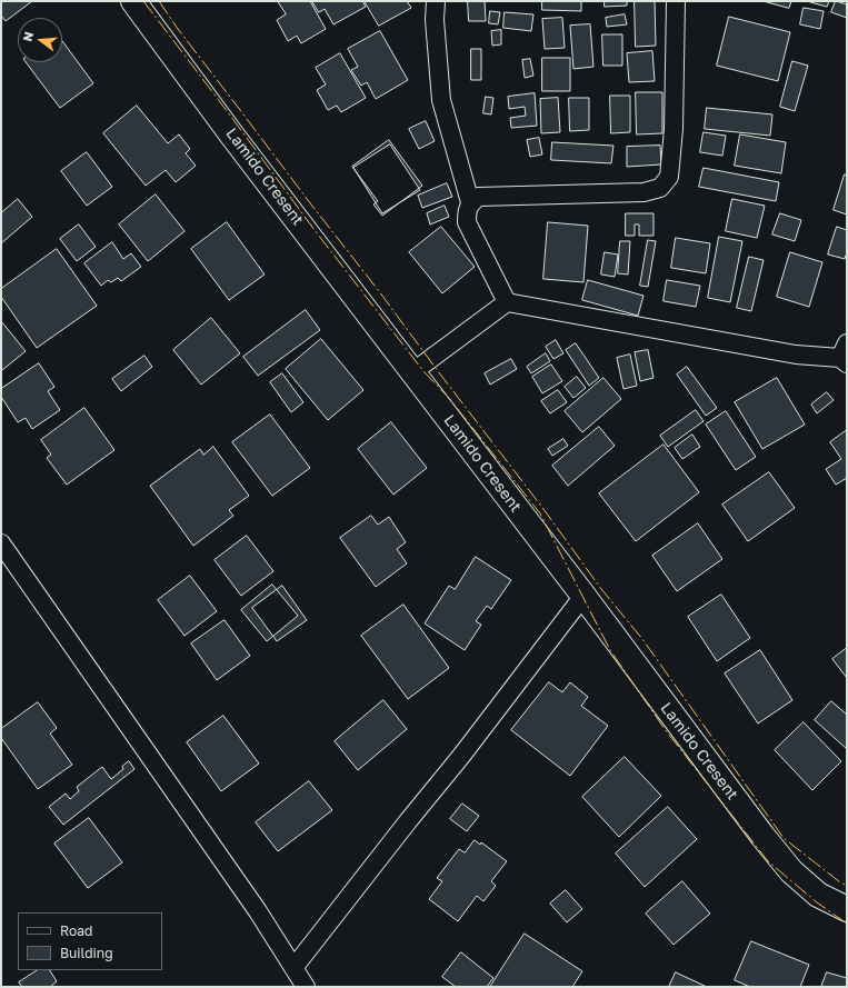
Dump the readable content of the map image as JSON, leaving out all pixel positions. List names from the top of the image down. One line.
{"streets":{"street":["Lamido Cresent"]},"legend":["Road","Building"],"north":"left"}
